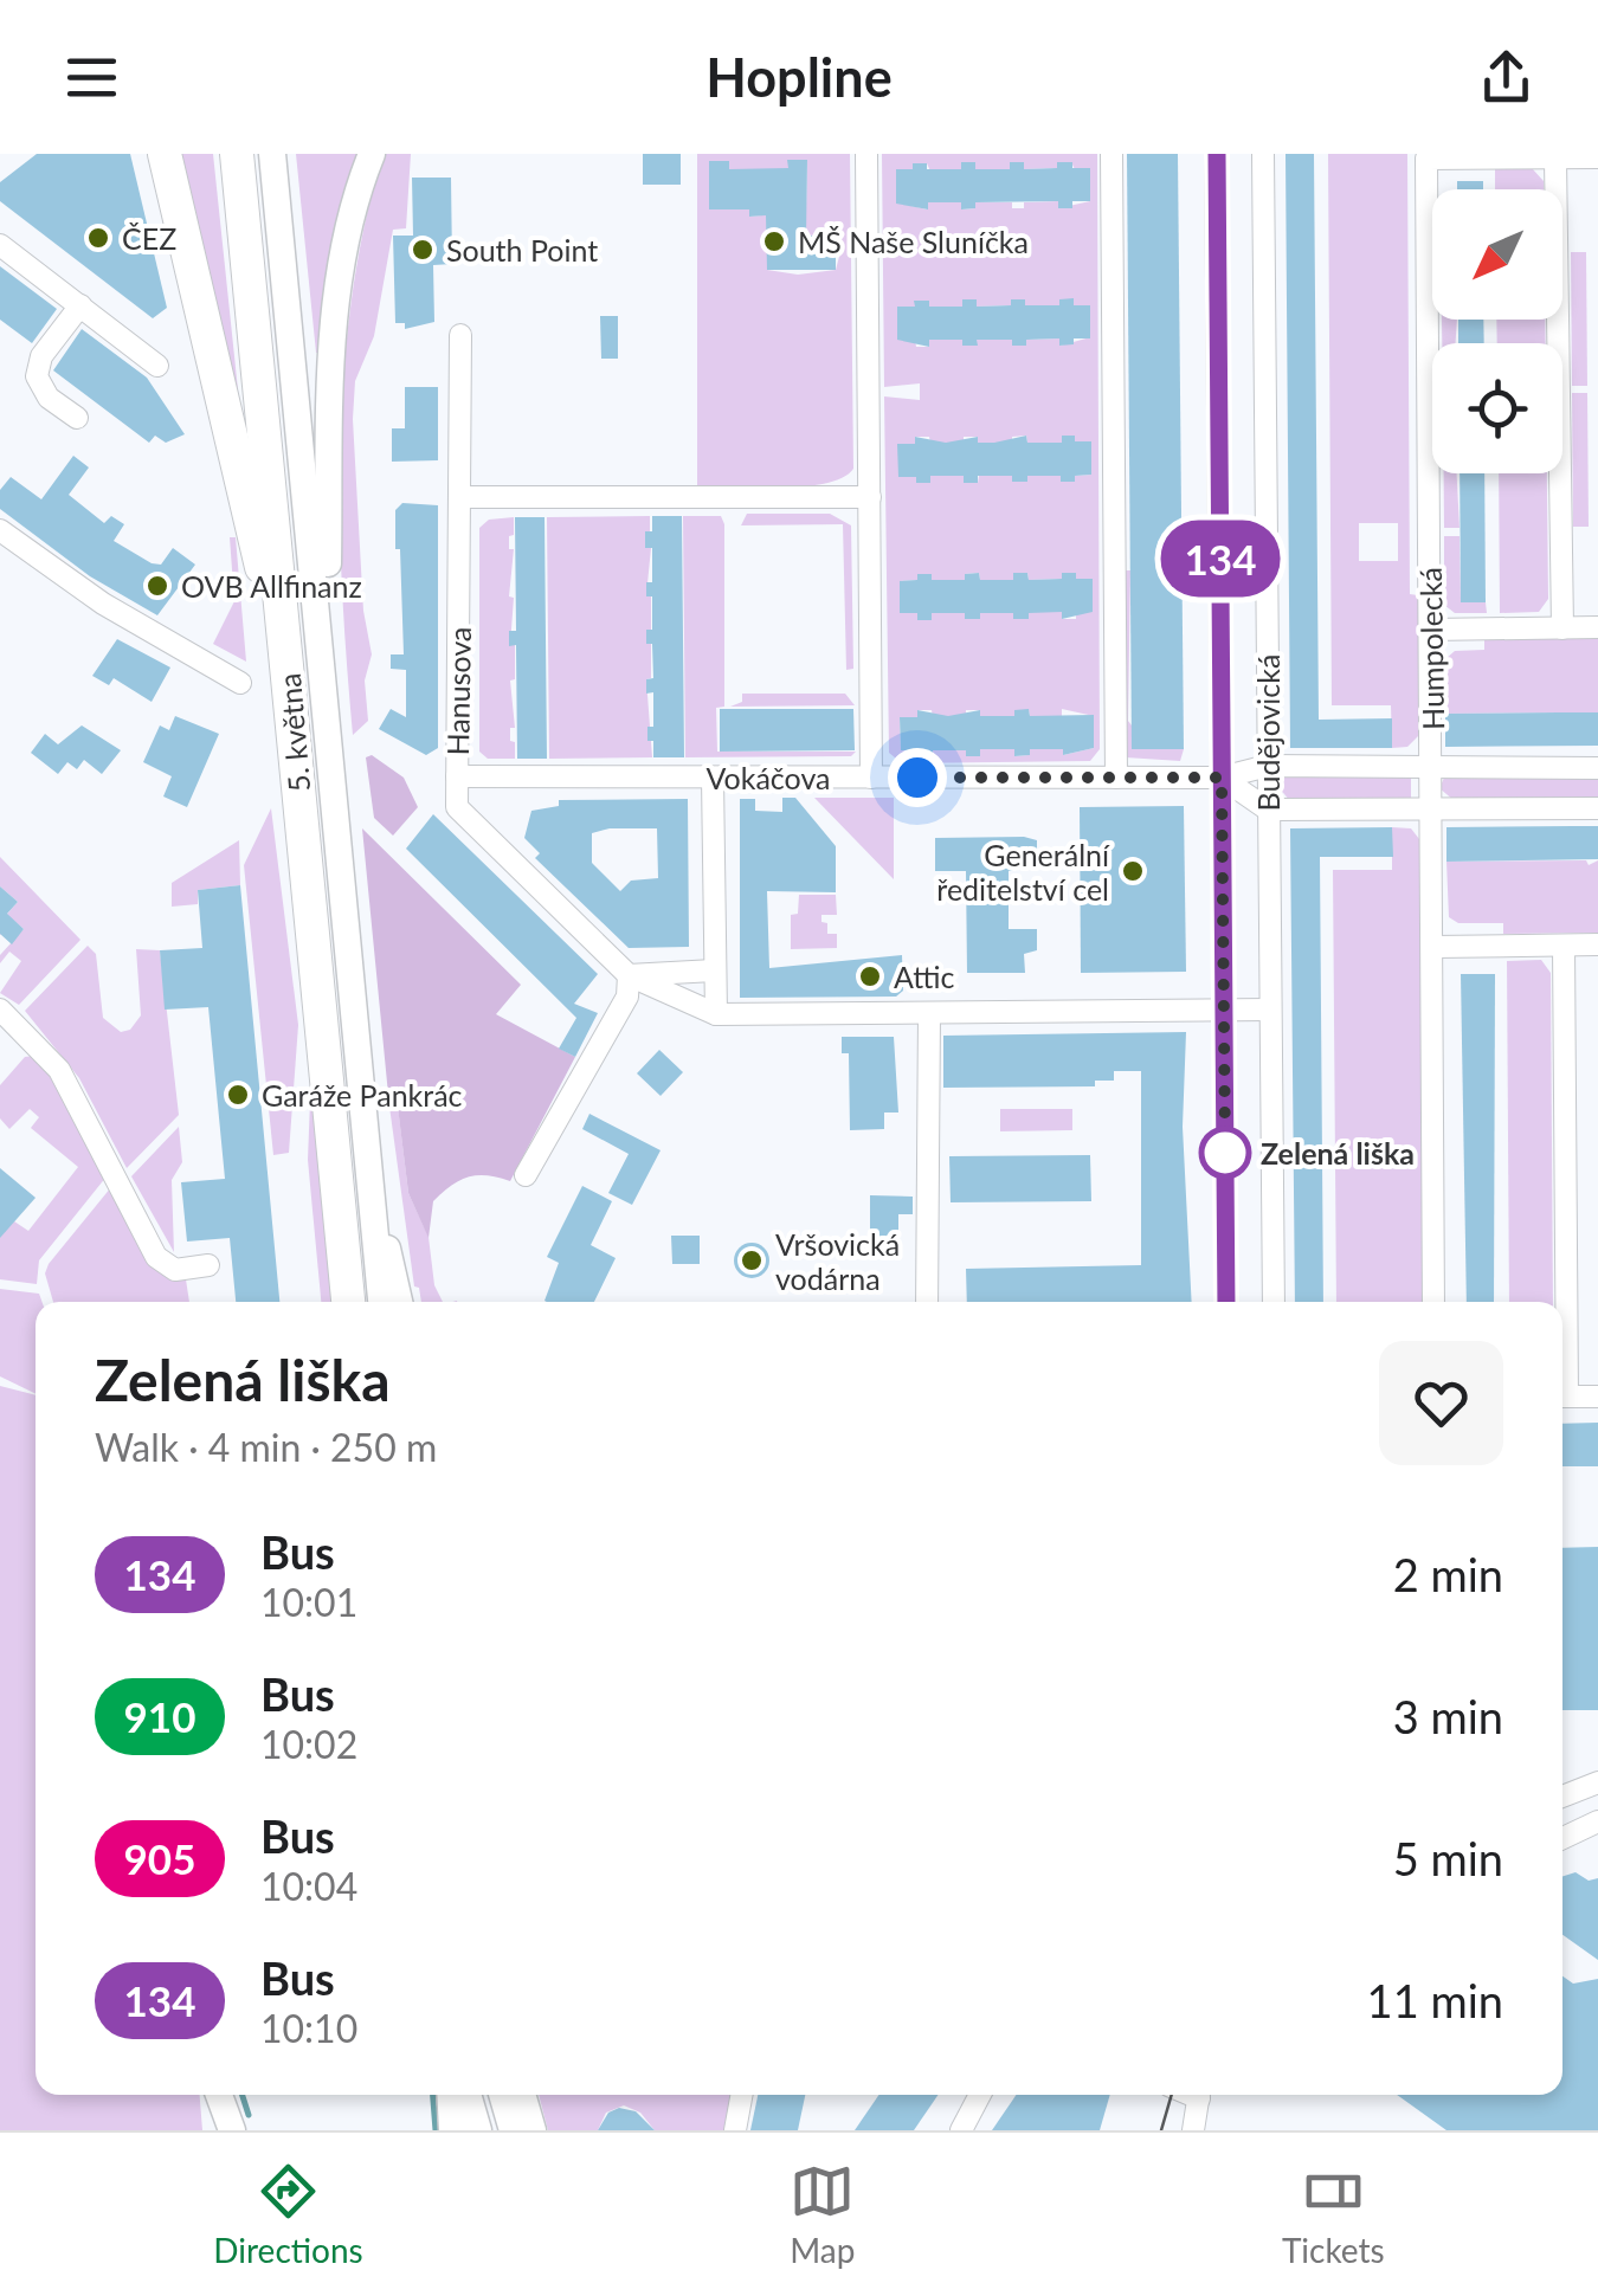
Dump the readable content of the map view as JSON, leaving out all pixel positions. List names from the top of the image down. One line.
{"streets":{"highway":["5. května"],"street":["Humpolecká","Hanusova","Budějovická","Vokáčova"]},"crossings":[["Humpolecká","Vokáčova"],["Hanusova","Budějovická"],["Hanusova","Vokáčova"],["Budějovická","Vokáčova"]],"places":["ČEZ","MŠ Naše Sluníčka","South Point","OVB Allfinanz","Generální ředitelství cel","Attic","Garáže Pankrác","Zelená liška","Vršovická vodárna"],"lines":["bus line 134"],"north":"bottom left","page":{"header":"Hopline","on_map":"134","heading":["Zelená liška","Walk · 4 min · 250 m"],"list":[{"mark":"134","name":"Bus","note":"10:01","value":"2 min"},{"mark":"910","name":"Bus","note":"10:02","value":"3 min"},{"mark":"905","name":"Bus","note":"10:04","value":"5 min"},{"mark":"134","name":"Bus","note":"10:10","value":"11 min"}],"tabs":["Directions","Map","Tickets"]}}
